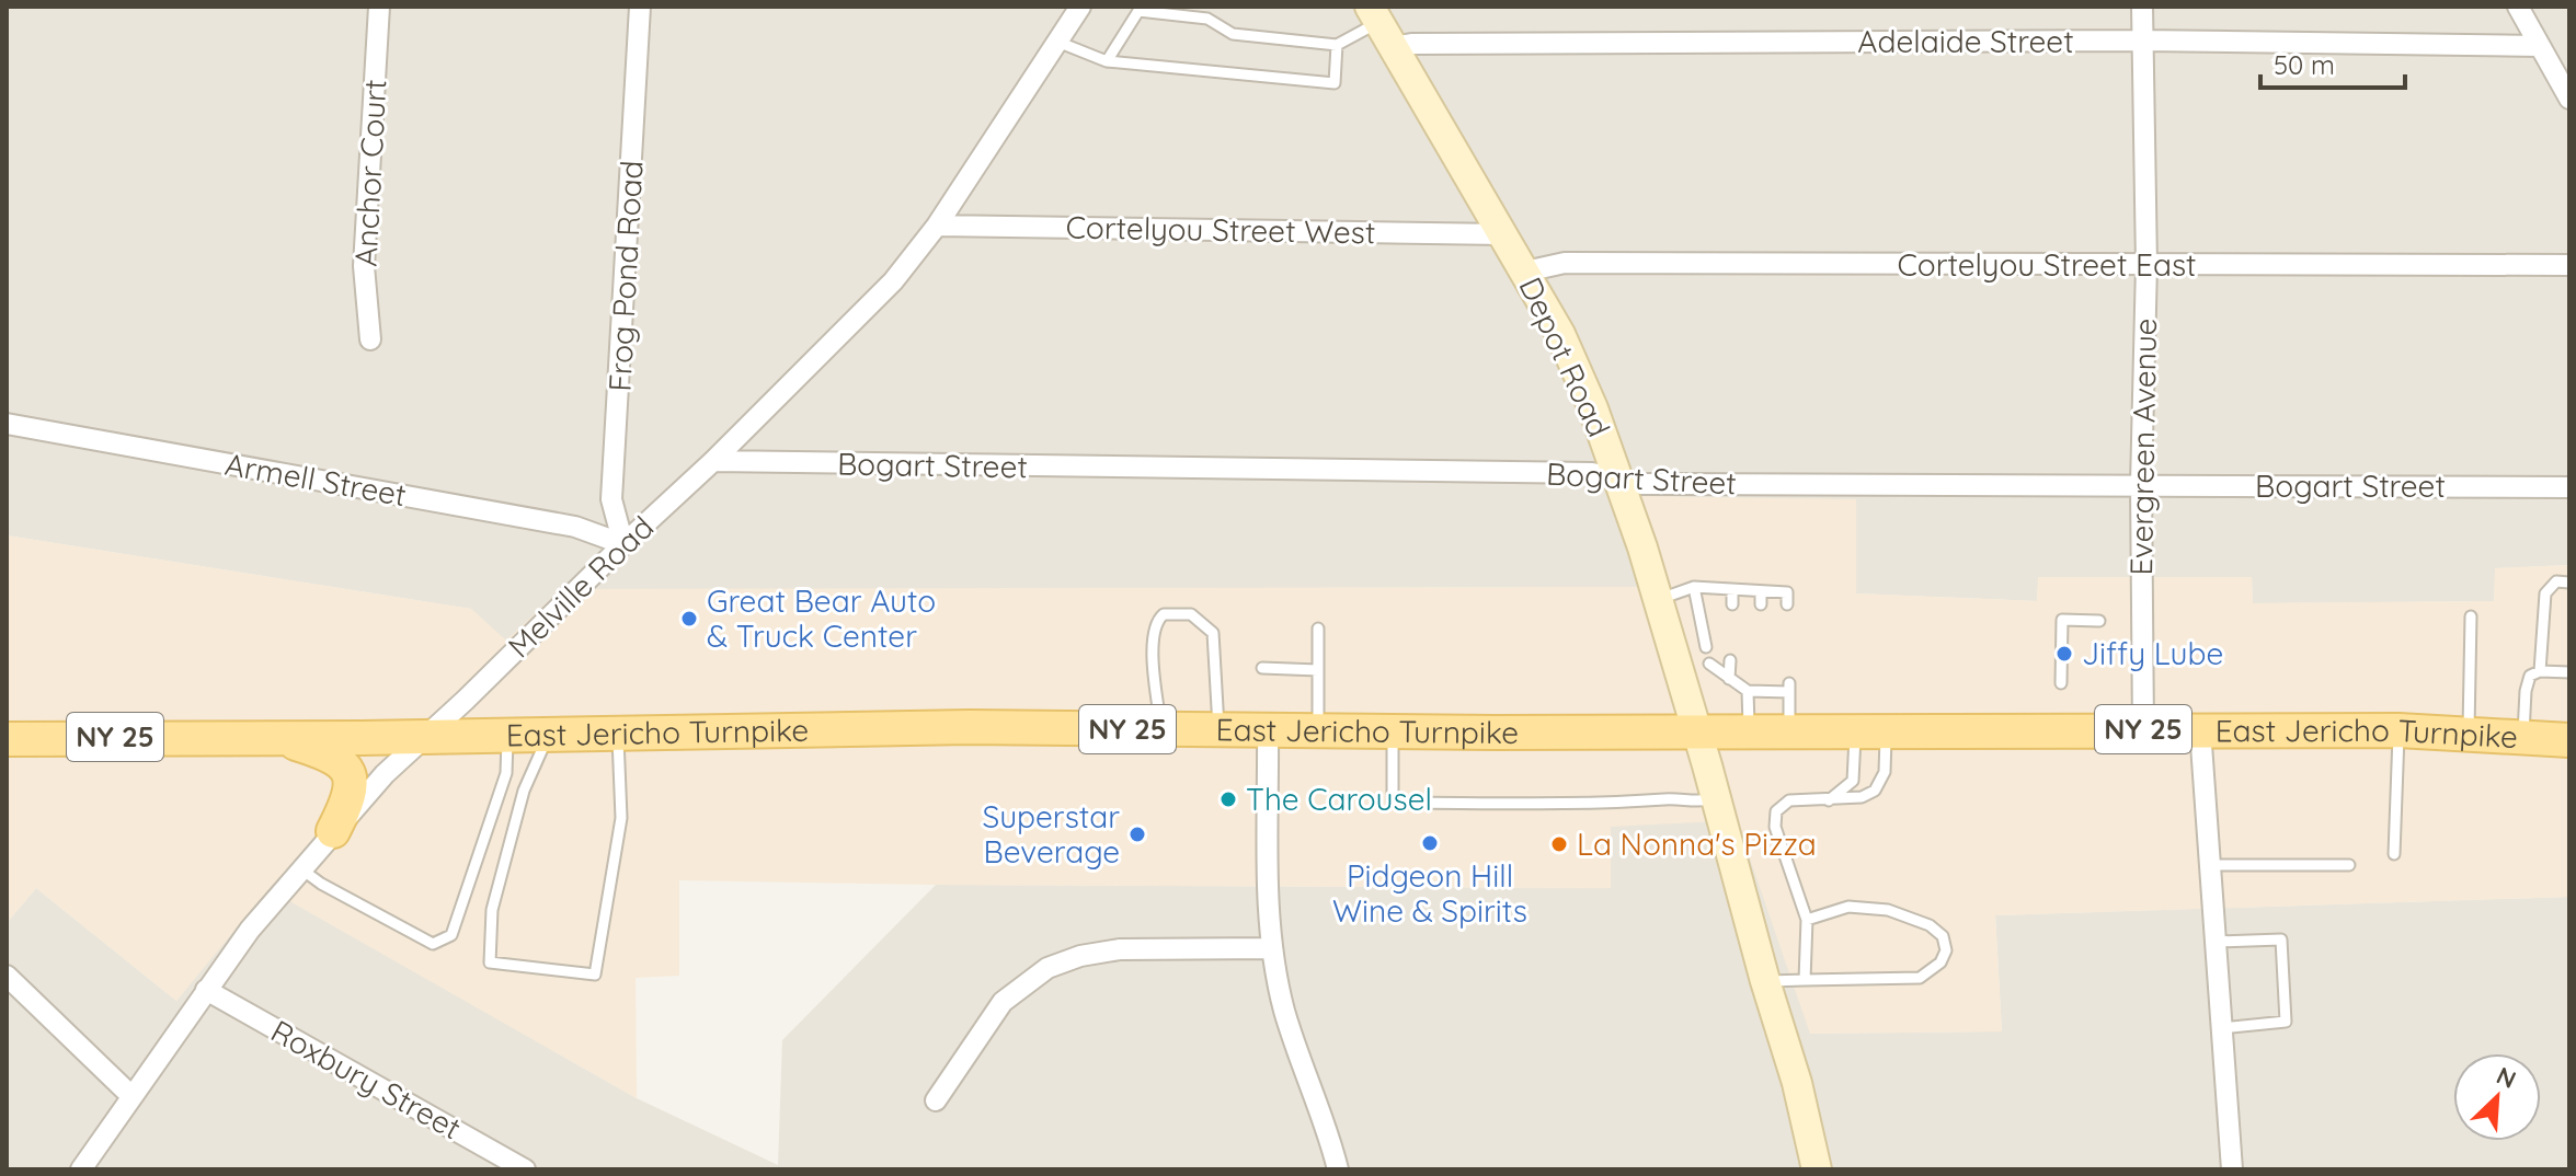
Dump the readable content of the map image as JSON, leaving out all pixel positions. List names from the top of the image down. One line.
{"streets":{"main road":["NY 25","East Jericho Turnpike"],"street":["Adelaide Street","Anchor Court","Cortelyou Street West","Cortelyou Street East","Frog Pond Road","Depot Road","Evergreen Avenue","Bogart Street","Armell Street","Melville Road","Roxbury Street"]},"crossings":[["Adelaide Street","Depot Road"],["Adelaide Street","Evergreen Avenue"],["Cortelyou Street West","Depot Road"],["Cortelyou Street West","Melville Road"],["Cortelyou Street East","Depot Road"],["Cortelyou Street East","Evergreen Avenue"],["Frog Pond Road","Armell Street"],["Frog Pond Road","Melville Road"],["Depot Road","Bogart Street"],["Depot Road","East Jericho Turnpike"],["Evergreen Avenue","Bogart Street"],["Evergreen Avenue","East Jericho Turnpike"],["Bogart Street","Melville Road"],["Armell Street","Melville Road"],["Melville Road","East Jericho Turnpike"],["Melville Road","Roxbury Street"]],"places":["Great Bear Auto & Truck Center","Jiffy Lube","The Carousel","Superstar Beverage","Pidgeon Hill Wine & Spirits","La Nonna's Pizza"],"scale_bar":"50 m","north":"top right"}
